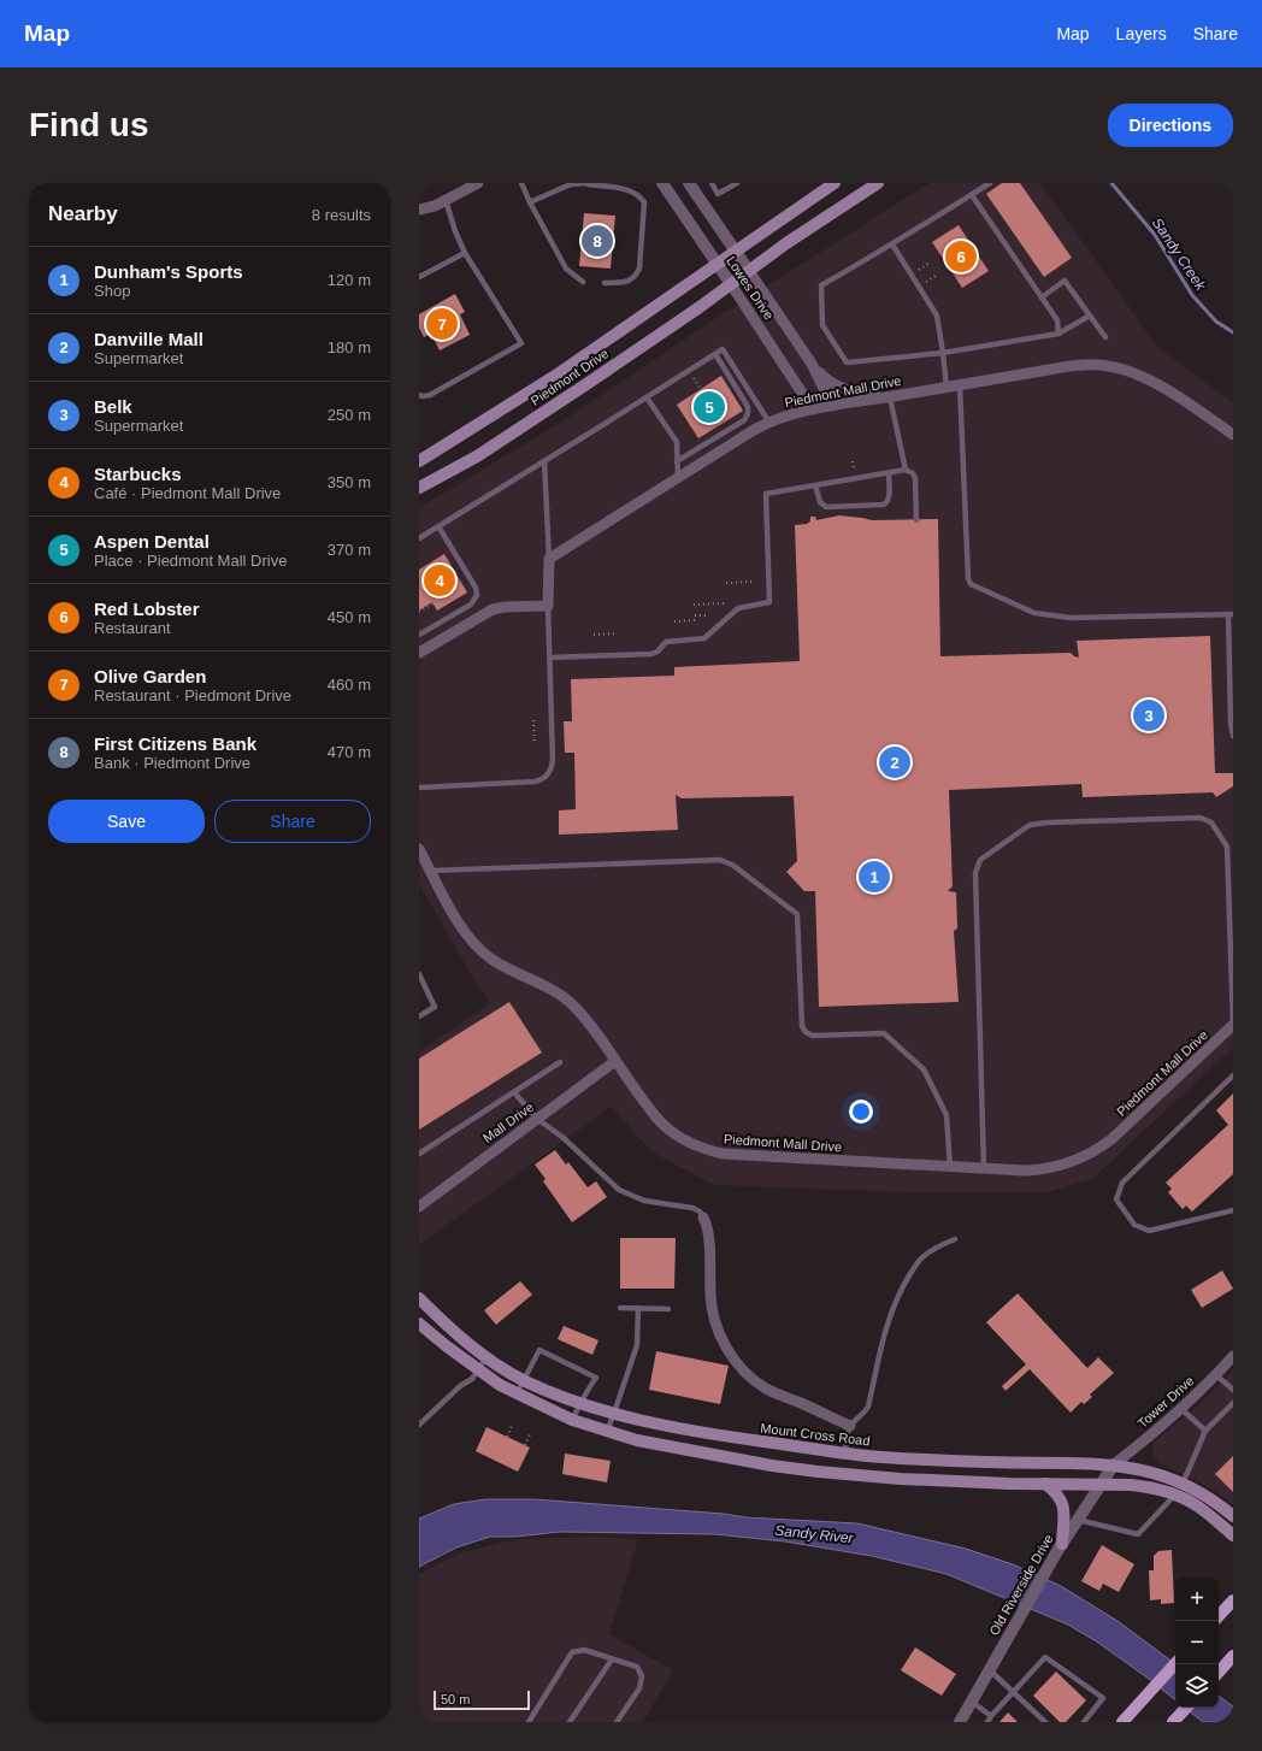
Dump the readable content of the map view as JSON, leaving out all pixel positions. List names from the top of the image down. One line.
{"streets":{"main road":["Piedmont Drive","Mount Cross Road"],"street":["Lowes Drive","Piedmont Mall Drive","Mall Drive","Tower Drive","Old Riverside Drive"]},"crossings":[["Lowes Drive","Piedmont Drive"],["Lowes Drive","Piedmont Mall Drive"],["Piedmont Mall Drive","Mall Drive"],["Tower Drive","Mount Cross Road"],["Tower Drive","Old Riverside Drive"],["Mount Cross Road","Old Riverside Drive"]],"water":["Sandy Creek","Sandy River"],"scale_bar":"50 m","page":{"header":"Map","nav":["Map","Layers","Share"],"buttons":["Directions",["Save","Share"]],"title":"Find us","heading":["Nearby","8 results"],"pins":["8","6","7","5","4","3","2","1"],"list":[{"mark":"1","name":"Dunham's Sports","note":"Shop","value":"120 m"},{"mark":"2","name":"Danville Mall","note":"Supermarket","value":"180 m"},{"mark":"3","name":"Belk","note":"Supermarket","value":"250 m"},{"mark":"4","name":"Starbucks","note":"Café · Piedmont Mall Drive","value":"350 m"},{"mark":"5","name":"Aspen Dental","note":"Place · Piedmont Mall Drive","value":"370 m"},{"mark":"6","name":"Red Lobster","note":"Restaurant","value":"450 m"},{"mark":"7","name":"Olive Garden","note":"Restaurant · Piedmont Drive","value":"460 m"},{"mark":"8","name":"First Citizens Bank","note":"Bank · Piedmont Drive","value":"470 m"}],"map_buttons":["+","−"],"scale":"50 m"}}
